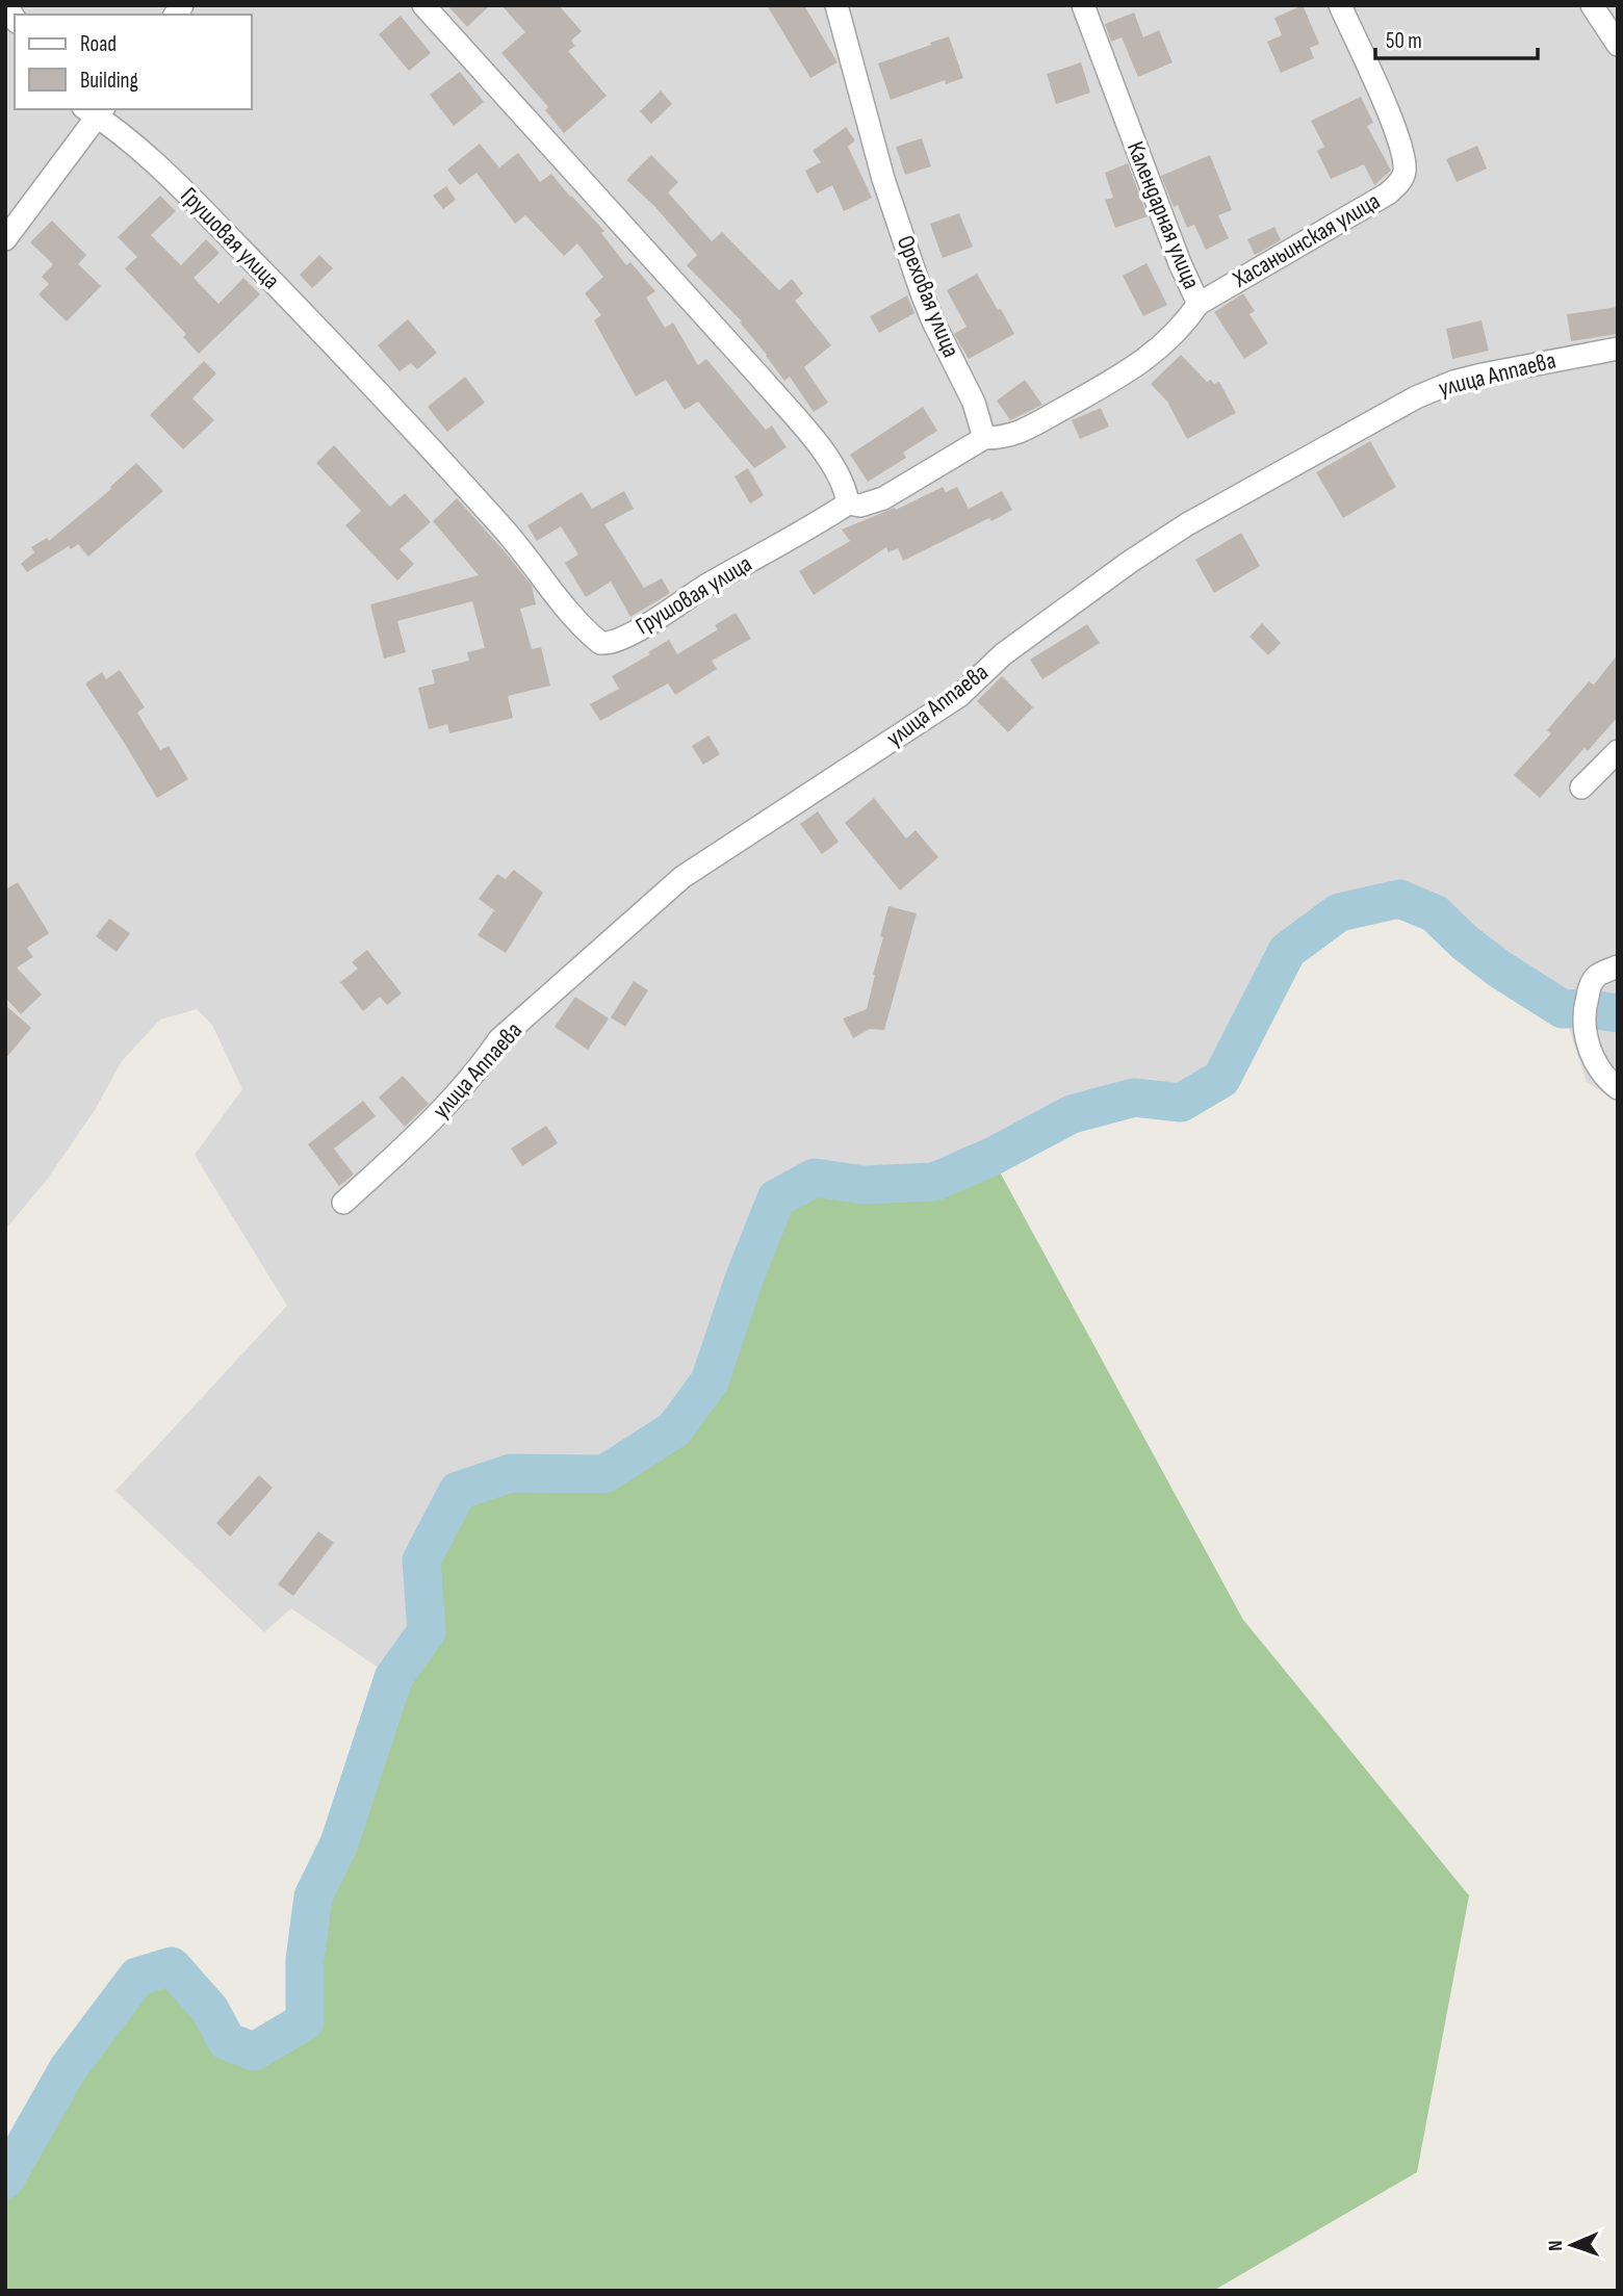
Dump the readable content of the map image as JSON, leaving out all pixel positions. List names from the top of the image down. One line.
{"streets":{"street":["Календарная улица","Грушовая улица","Хасаньинская улица","Ореховая улица","улица Аппаева"]},"crossings":[["Календарная улица","Хасаньинская улица"],["Календарная улица","Ореховая улица"]],"legend":["Road","Building"],"scale_bar":"50 m","north":"left"}
